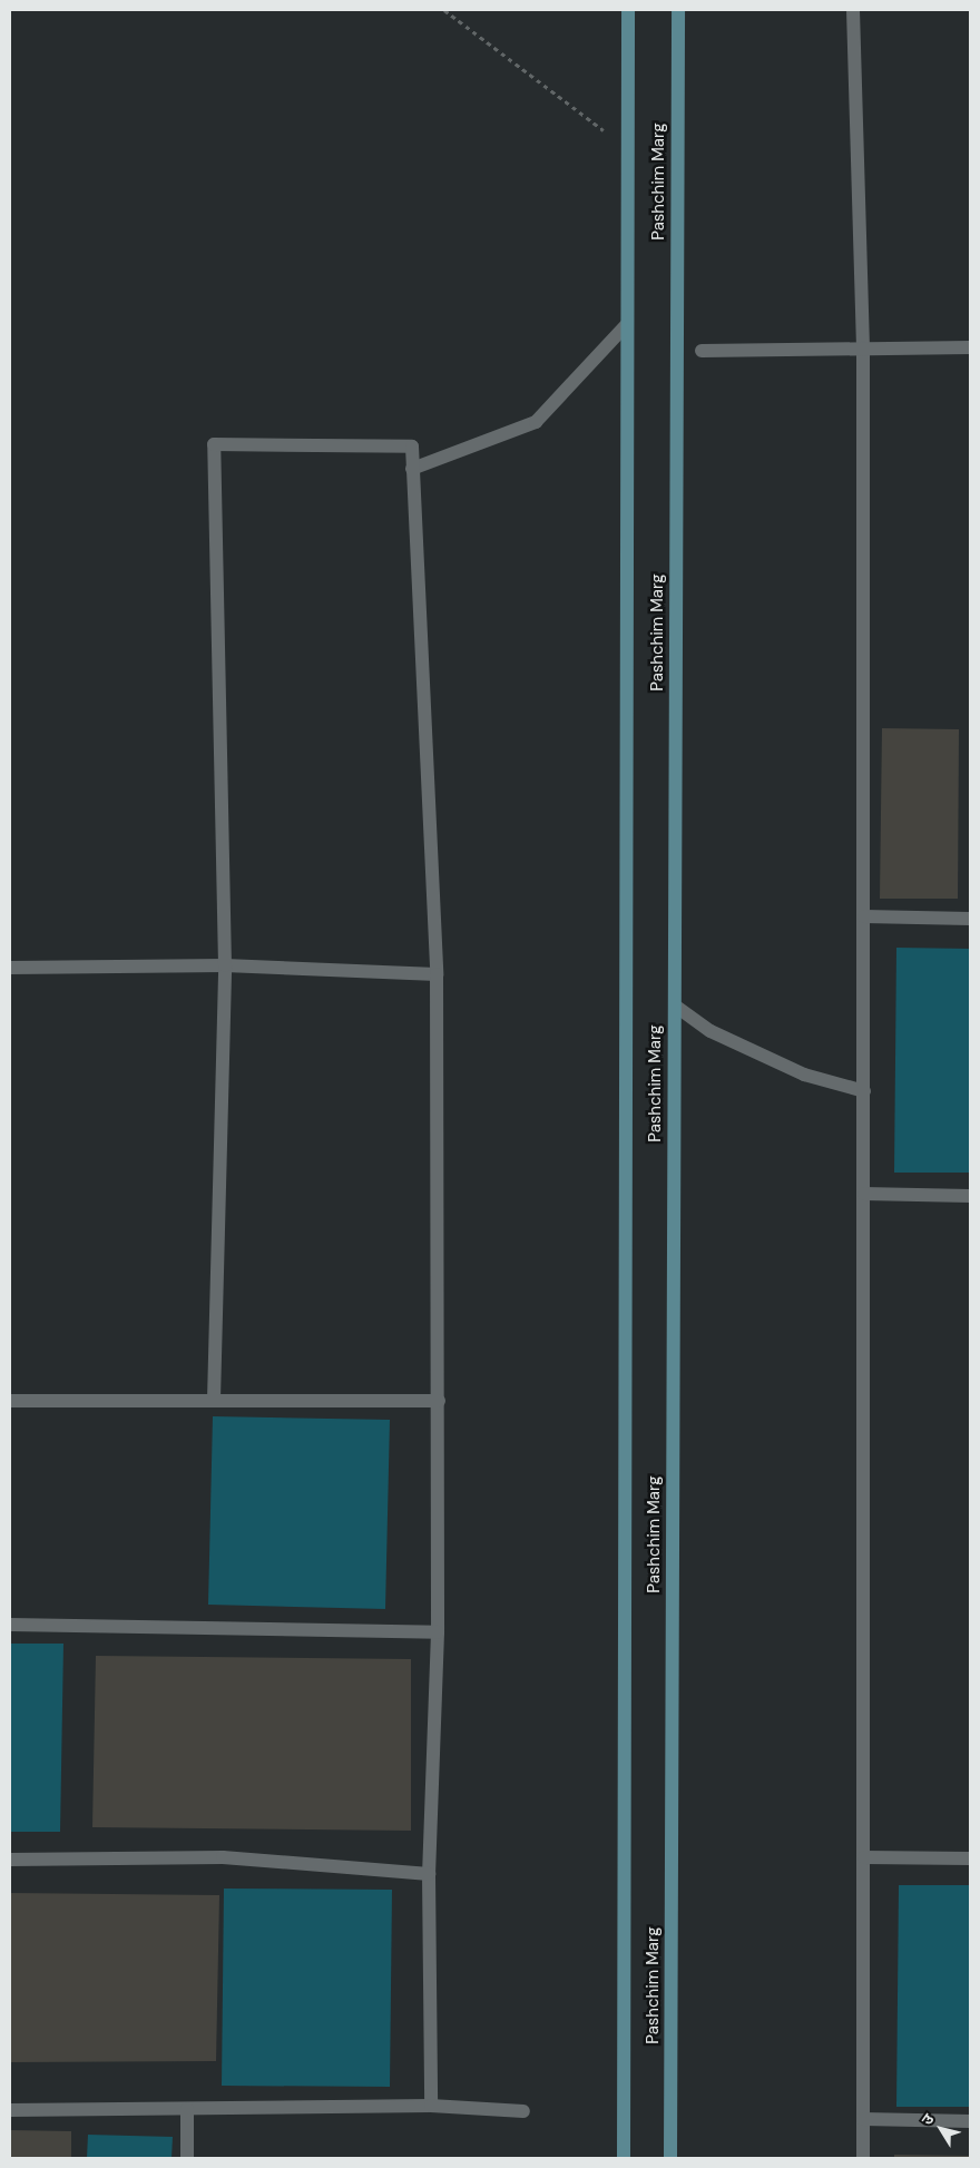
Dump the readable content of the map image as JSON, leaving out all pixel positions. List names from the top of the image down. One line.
{"streets":{"main road":["Pashchim Marg"]},"north":"top left"}
